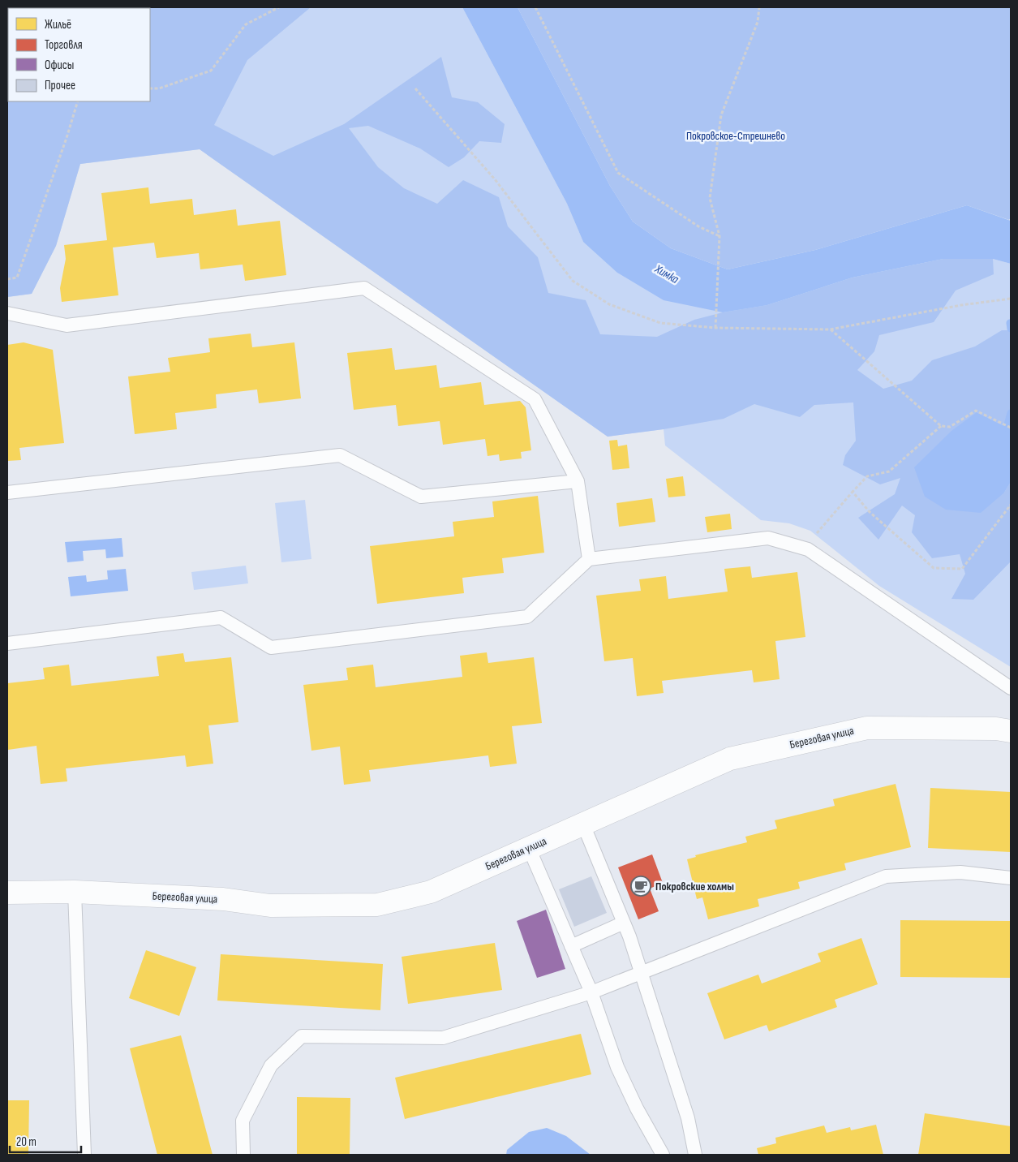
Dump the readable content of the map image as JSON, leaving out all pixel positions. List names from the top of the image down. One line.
{"streets":{"street":["Береговая улица"]},"water":["Химка"],"parks":["Покровское-Стрешнево"],"places":{"cafe":["Покровские холмы"]},"legend":["Жильё","Торговля","Офисы","Прочее"],"scale_bar":"20 m"}
